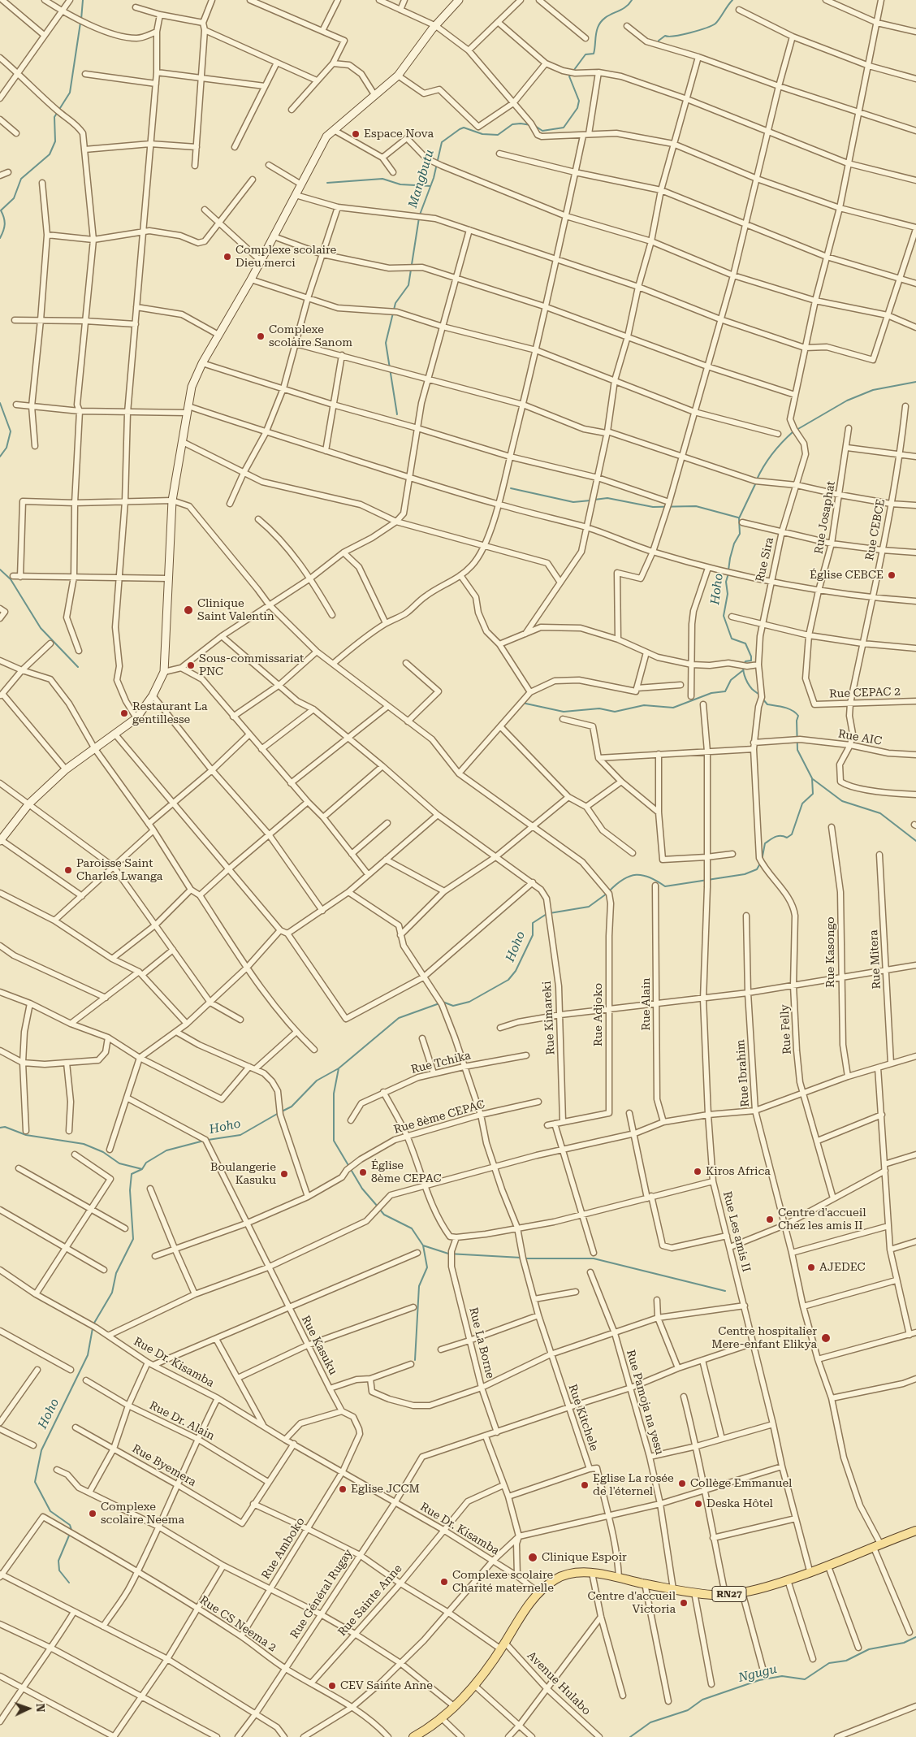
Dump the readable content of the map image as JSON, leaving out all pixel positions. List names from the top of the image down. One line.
{"streets":{"main road":["RN27"],"street":["Rue Josaphat","Rue CEBCE","Rue Sira","Rue CEPAC 2","Rue AIC","Rue Kasongo","Rue Mitera","Rue Alain","Rue Adjoko","Rue Kimareki","Rue Felly","Rue Tchika","Rue Ibrahim","Rue 8ème CEPAC","Rue Les amis II","Rue La Borne","Rue Kasuku","Rue Dr. Kisamba","Rue Pamoja na yesu","Rue Kitchele","Rue Dr. Alain","Rue Byemera","Rue Amboko","Rue Général Rugay","Rue Sainte Anne","Rue CS Neema 2","Avenue Hulabo"]},"crossings":[["Rue Josaphat","Rue CEPAC 2"],["Rue CEBCE","Rue CEPAC 2"],["Rue CEBCE","Rue AIC"],["Rue Sira","Rue AIC"],["Rue Sira","Rue Felly"],["Rue Adjoko","Rue Kimareki"],["Rue Tchika","Rue Kitchele"],["Rue Ibrahim","RN27"],["Rue 8ème CEPAC","Rue Kitchele"],["Rue Les amis II","Rue Général Rugay"],["Rue Les amis II","RN27"],["Rue La Borne","Rue Général Rugay"],["Rue Kasuku","Rue Dr. Kisamba"],["Rue Kasuku","Rue Amboko"],["Rue Dr. Kisamba","Rue Amboko"],["Rue Dr. Kisamba","Rue Général Rugay"],["Rue Dr. Kisamba","RN27"],["Rue Dr. Kisamba","Rue Sainte Anne"],["Rue Pamoja na yesu","Rue Général Rugay"],["Rue Pamoja na yesu","RN27"],["Rue Kitchele","Rue Général Rugay"],["Rue Kitchele","RN27"],["Rue Amboko","Rue CS Neema 2"],["Rue Amboko","Avenue Hulabo"],["Rue Général Rugay","Rue CS Neema 2"],["Rue Général Rugay","Avenue Hulabo"],["RN27","Avenue Hulabo"],["Rue Sainte Anne","Rue CS Neema 2"],["Rue Sainte Anne","Avenue Hulabo"]],"water":["Mangbutu","Hoho","Ngugu"],"places":["Espace Nova","Complexe scolaire Dieu merci","Complexe scolaire Sanom","Église CEBCE","Clinique Saint Valentin","Sous-commissariat PNC","Restaurant La gentillesse","Paroisse Saint Charles Lwanga","Kiros Africa","Église 8ème CEPAC","Boulangerie Kasuku","Centre d'accueil Chez les amis II","AJEDEC","Centre hospitalier Mere-enfant Elikya","Collège Emmanuel","Eglise La rosée de l'éternel","Eglise JCCM","Deska Hôtel","Complexe scolaire Neema","Clinique Espoir","Complexe scolaire Charité maternelle","Centre d'accueil Victoria","CEV Sainte Anne"],"north":"right"}
